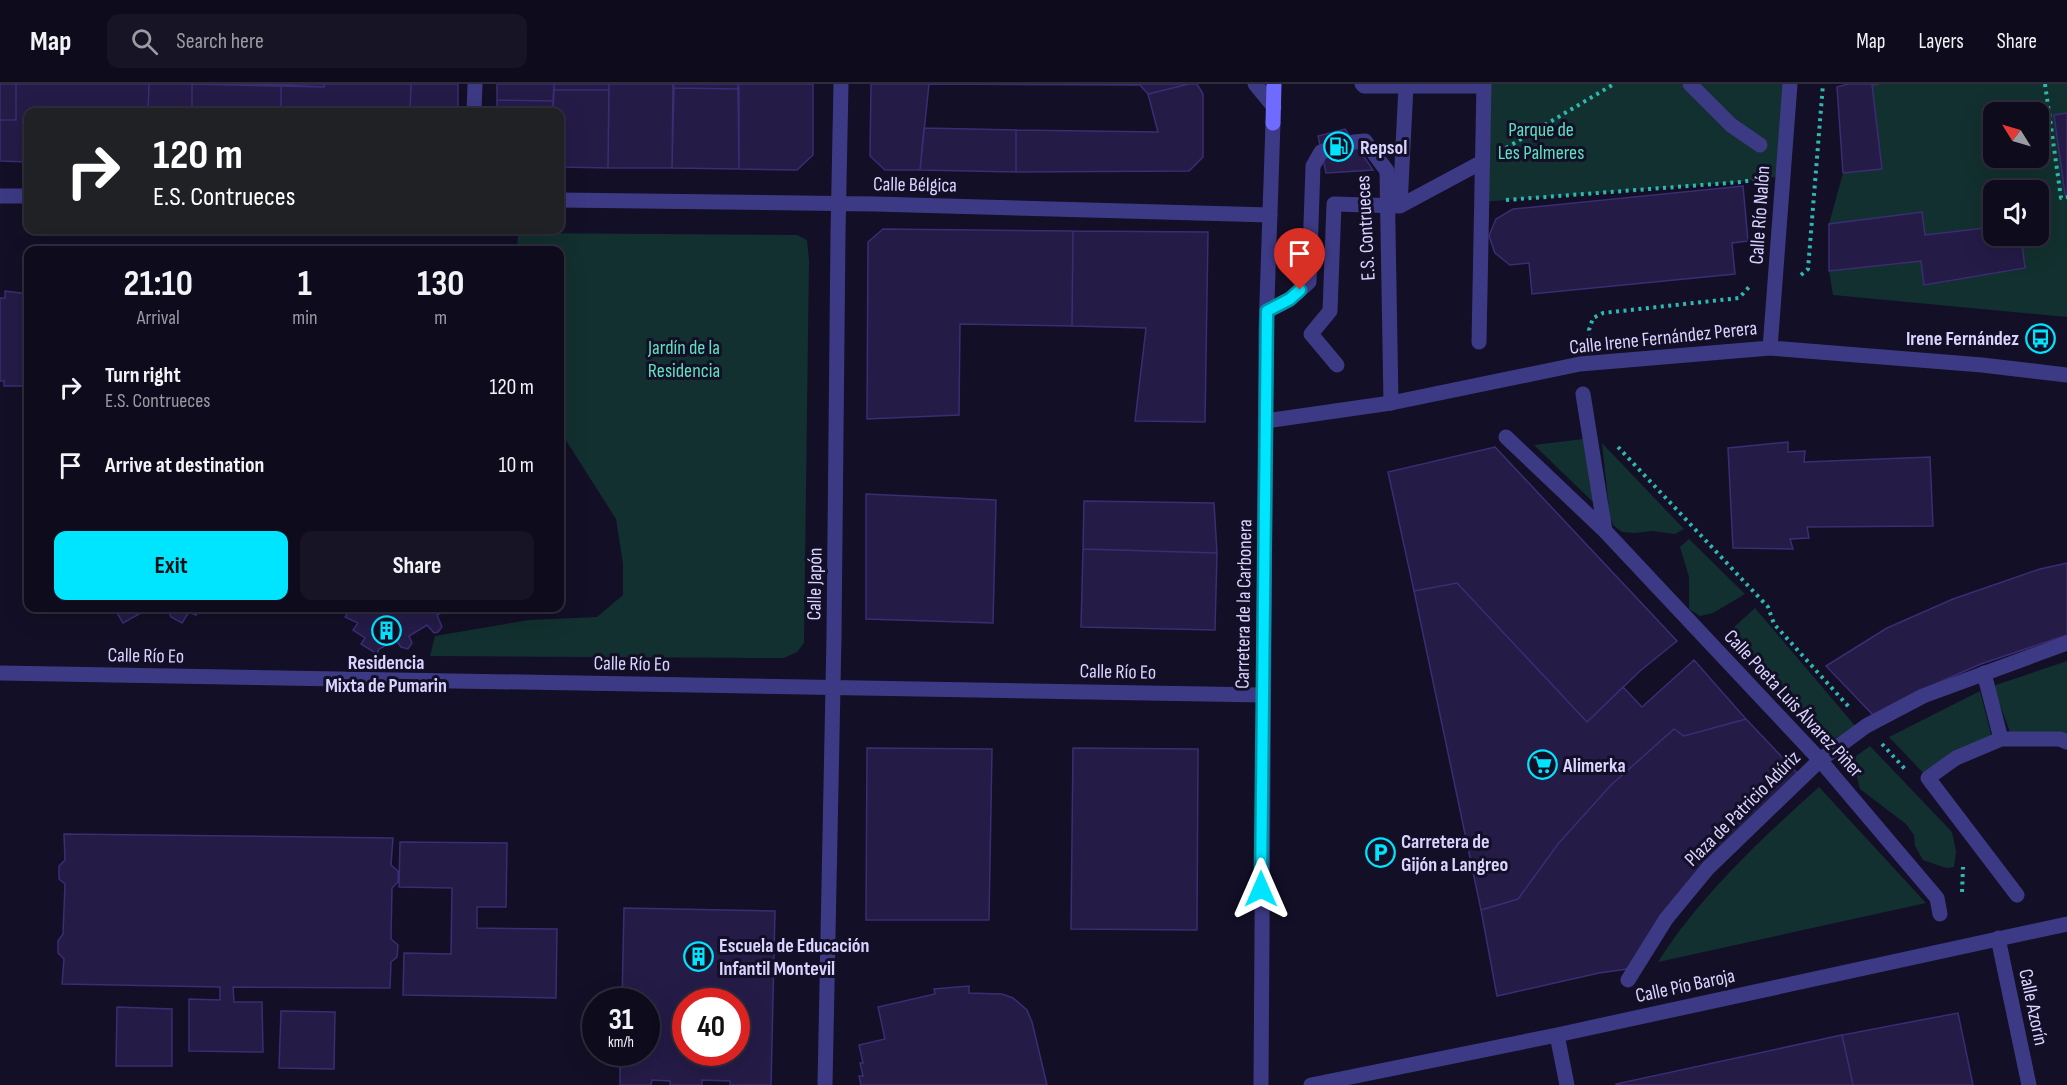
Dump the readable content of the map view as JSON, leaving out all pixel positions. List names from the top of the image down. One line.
{"streets":{"street":["Calle Bélgica","Calle Río Nalón","E.S. Contrueces","Calle Irene Fernández Perera","Calle Japón","Carretera de la Carbonera","Calle Río Eo","Calle Poeta Luis Álvarez Piñer","Plaza de Patricio Adúriz","Calle Pío Baroja","Calle Azorín"]},"crossings":[["Calle Bélgica","Calle Japón"],["Calle Bélgica","Carretera de la Carbonera"],["Calle Río Nalón","Calle Irene Fernández Perera"],["E.S. Contrueces","Calle Irene Fernández Perera"],["E.S. Contrueces","Carretera de la Carbonera"],["Calle Irene Fernández Perera","Carretera de la Carbonera"],["Calle Japón","Calle Río Eo"],["Carretera de la Carbonera","Calle Río Eo"],["Calle Poeta Luis Álvarez Piñer","Plaza de Patricio Adúriz"],["Calle Pío Baroja","Calle Azorín"]],"parks":["Parque de Les Palmeres","Jardín de la Residencia"],"places":{"fuel station":["Repsol"],"bus stop":["Irene Fernández"],"building":["Residencia Mixta de Pumarin","Escuela de Educación Infantil Montevil"],"supermarket":["Alimerka"],"parking":["Carretera de Gijón a Langreo"]},"north":"top left","page":{"header":"Map","search":"Search here","nav":["Map","Layers","Share"],"turn":["120 m","E.S. Contrueces"],"eta":["21:10","Arrival","1","min","130","m"],"list":[{"name":"Turn right","note":"E.S. Contrueces","value":"120 m"},{"name":"Arrive at destination","value":"10 m"}],"buttons":["Exit","Share"],"speed":"31 km/h","limit":"40"}}
